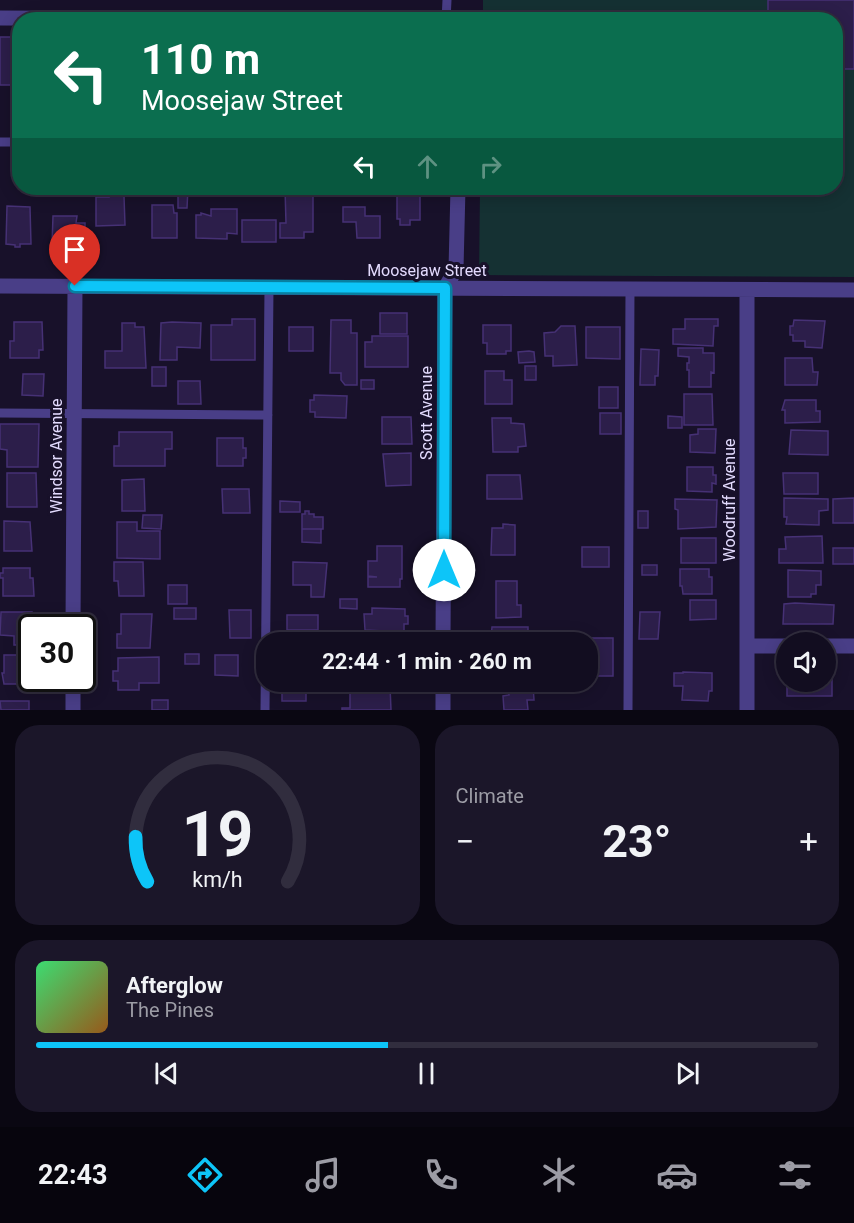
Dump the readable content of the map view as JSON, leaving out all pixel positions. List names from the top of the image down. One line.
{"streets":{"street":["Moosejaw Street","Scott Avenue","Windsor Avenue","Woodruff Avenue"]},"crossings":[["Moosejaw Street","Scott Avenue"],["Moosejaw Street","Windsor Avenue"],["Moosejaw Street","Woodruff Avenue"]],"page":{"turn":["110 m","Moosejaw Street"],"limit":"30","trip":"22:44 · 1 min · 260 m","tile":"Climate","heat":["−","23°","+"],"song":["Afterglow","The Pines"],"tabs":"22:43","gauge":["19","km/h"]}}
